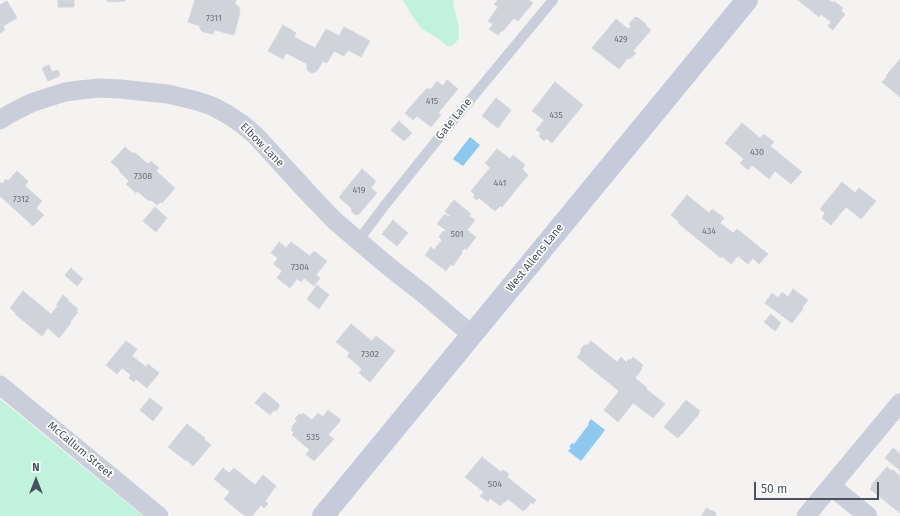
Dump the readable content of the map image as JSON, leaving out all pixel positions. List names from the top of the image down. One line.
{"streets":{"street":["Elbow Lane","West Allens Lane","McCallum Street"],"lane":["Gate Lane"]},"crossings":[["Gate Lane","Elbow Lane"],["Elbow Lane","West Allens Lane"]],"house_numbers":["7311","429","415","435","430","7308","441","419","7312","434","501","7304","7302","535","504"],"scale_bar":"50 m","north":"top"}
